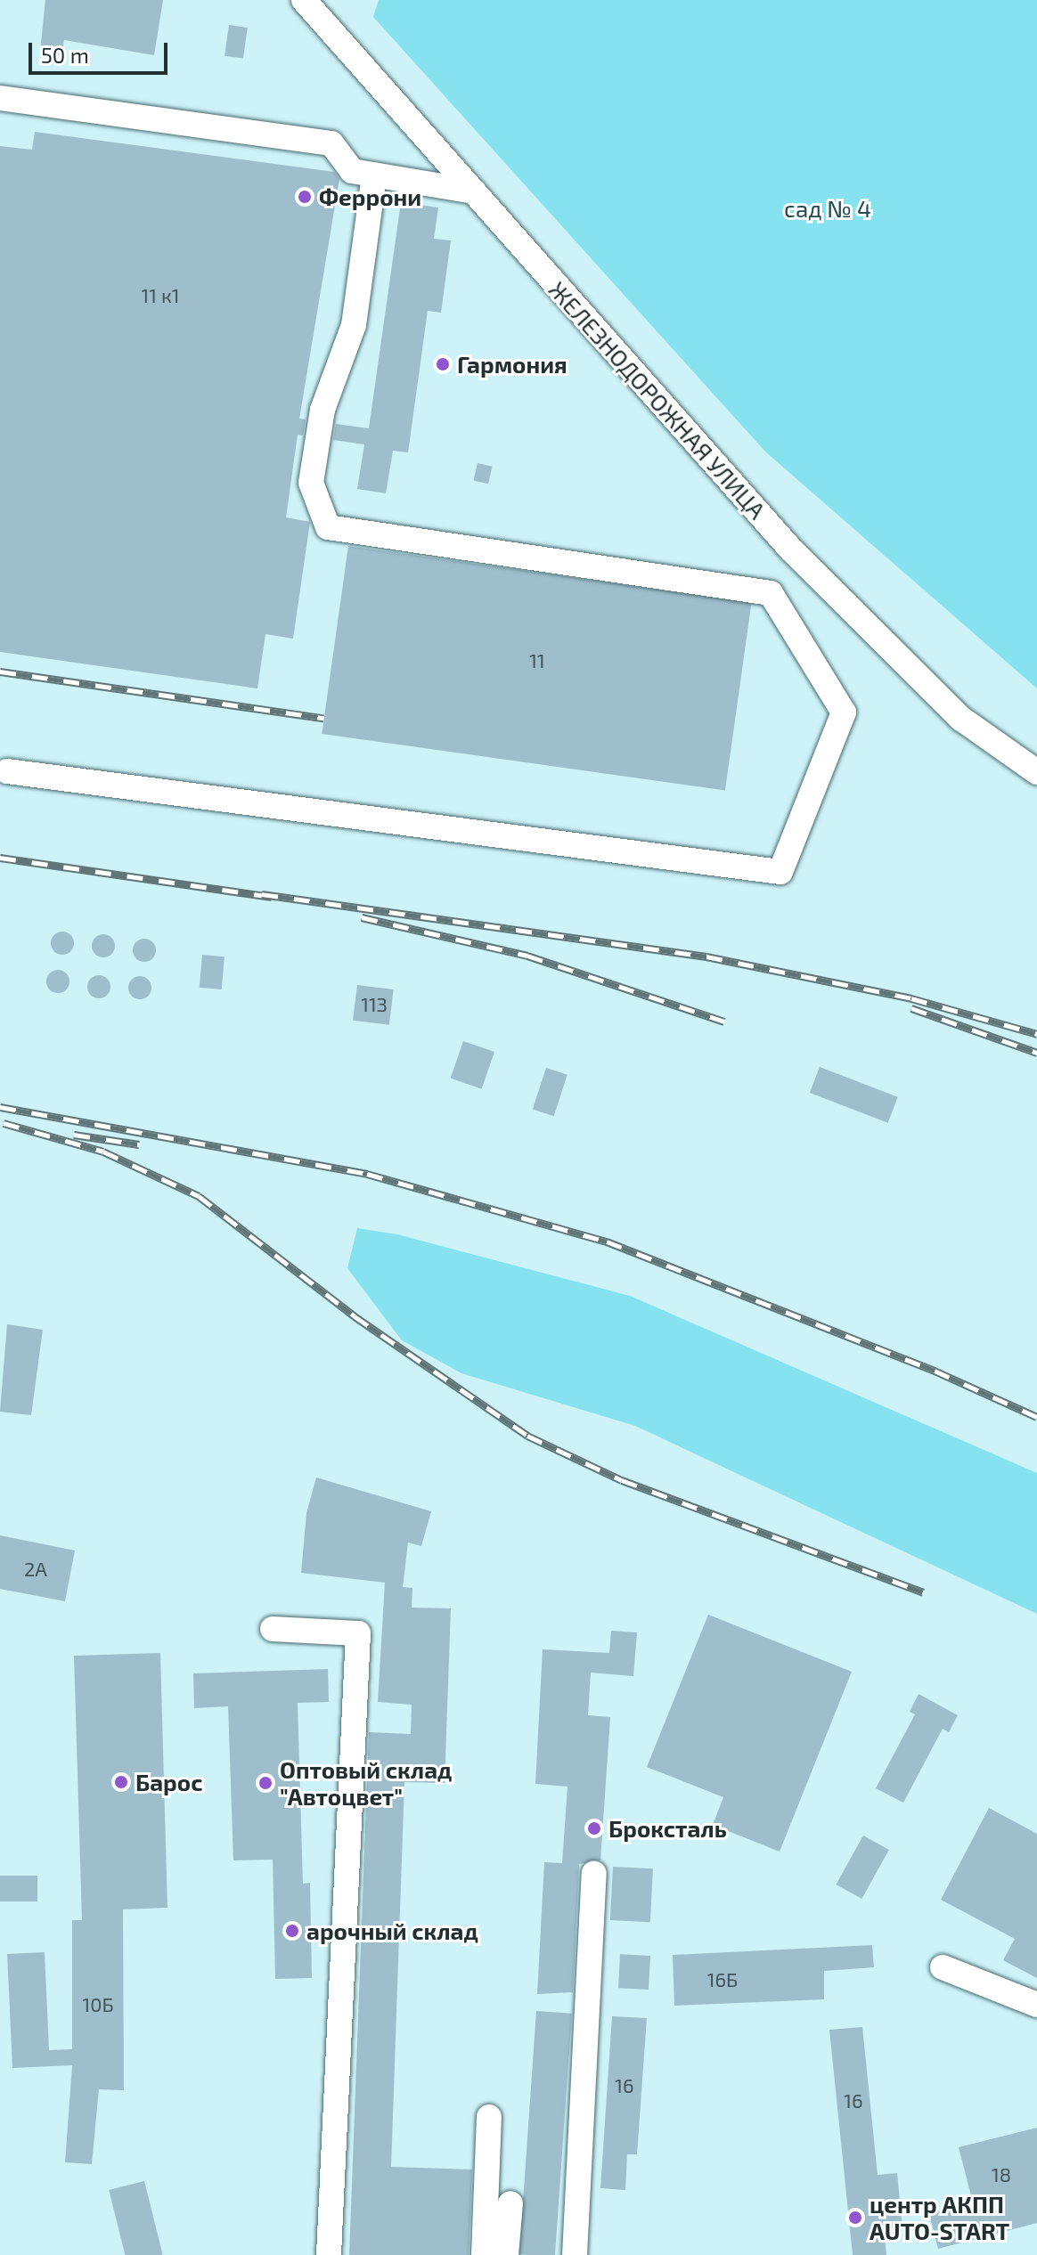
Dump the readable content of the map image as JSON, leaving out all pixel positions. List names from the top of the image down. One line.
{"streets":{"street":["ЖЕЛЕЗНОДОРОЖНАЯ УЛИЦА"]},"parks":["сад № 4"],"places":["Феррони","Гармония","Барос","Оптовый склад \"Автоцвет\"","Броксталь","арочный склад","центр АКПП AUTO-START"],"house_numbers":["11 к1","11","11З","2А","16Б","10Б","16","16","18"],"scale_bar":"50 m"}
